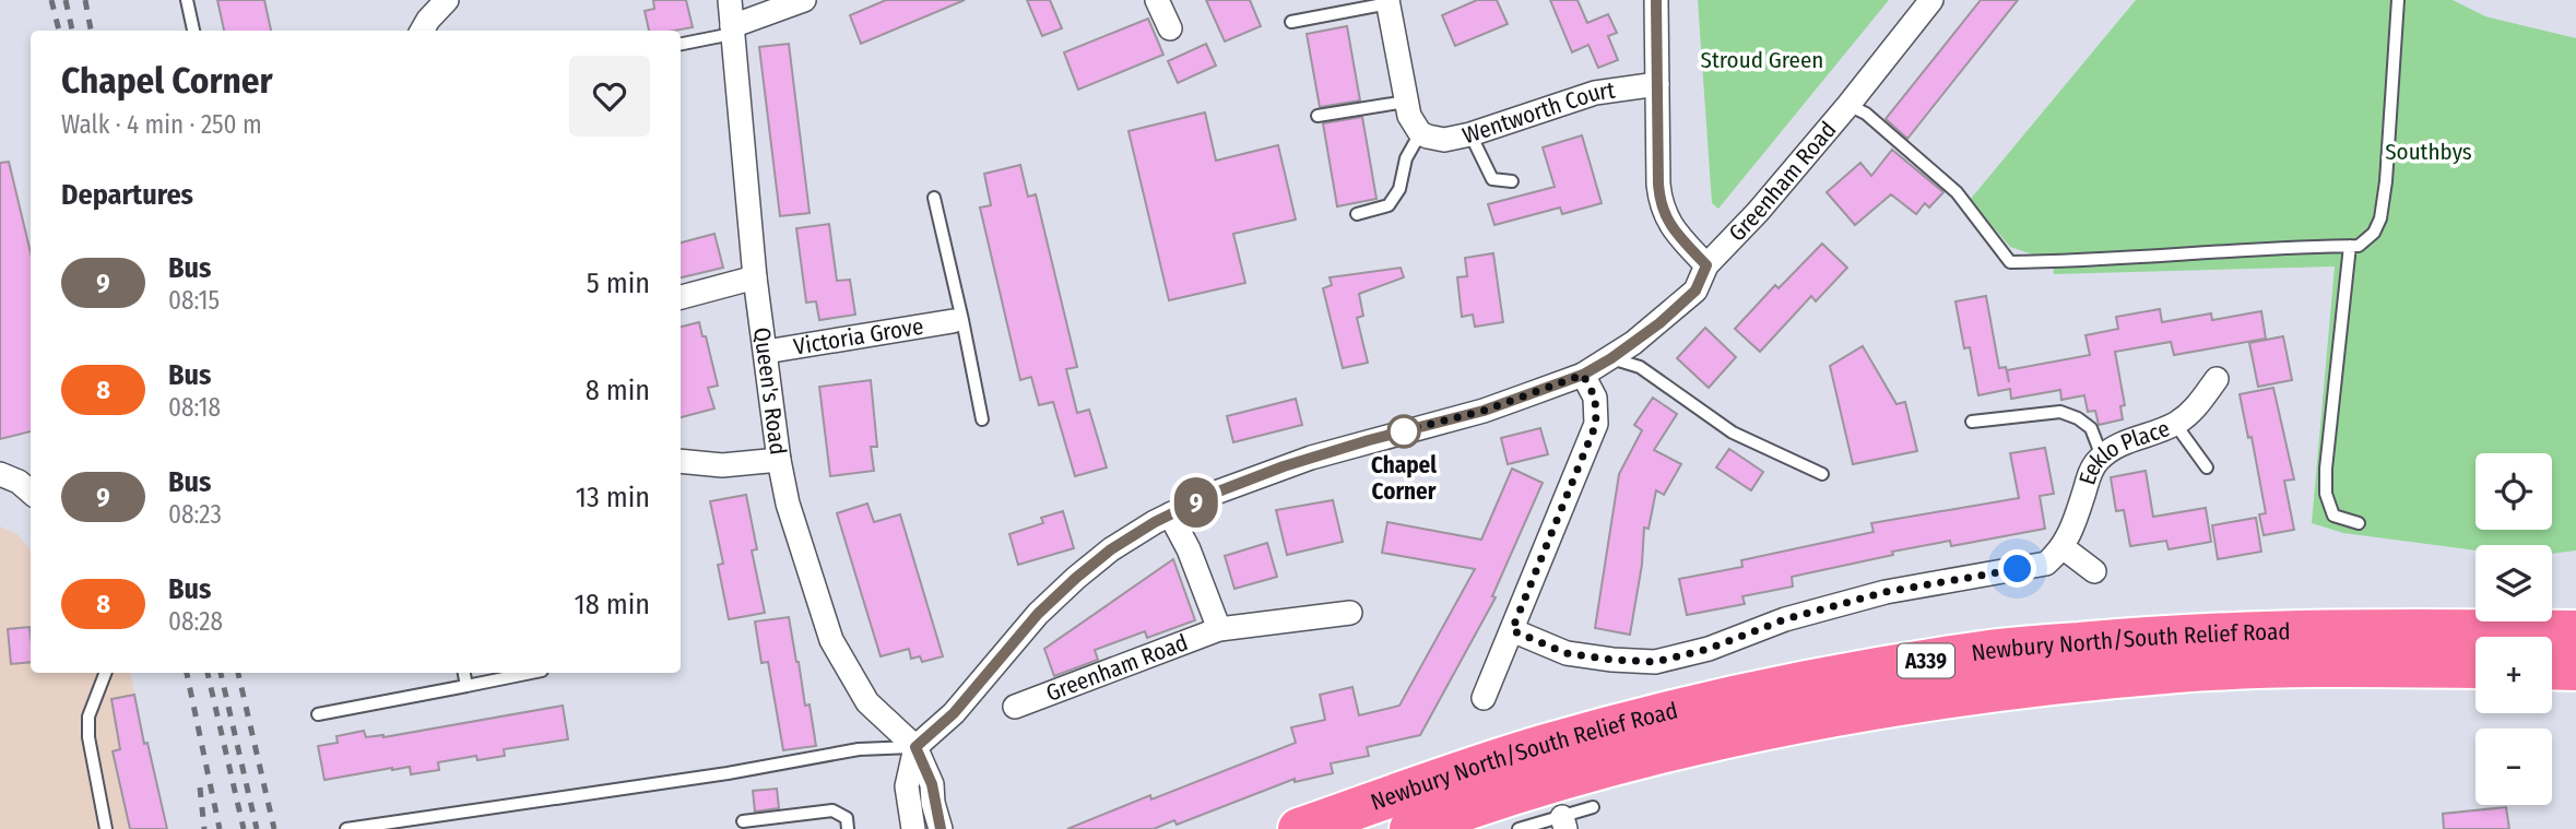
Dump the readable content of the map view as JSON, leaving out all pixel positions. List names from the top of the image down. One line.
{"streets":{"highway":["Newbury North/South Relief Road","A339"],"street":["Wentworth Court","Greenham Road","Victoria Grove","Queen's Road","Eeklo Place"]},"crossings":[["Greenham Road","Queen's Road"],["Victoria Grove","Queen's Road"]],"parks":["Stroud Green","Southbys"],"places":["Chapel Corner"],"lines":["bus line 9"],"page":{"on_map":"9","heading":[["Chapel Corner","Walk · 4 min · 250 m"],"Departures"],"list":[{"mark":"9","name":"Bus","note":"08:15","value":"5 min"},{"mark":"8","name":"Bus","note":"08:18","value":"8 min"},{"mark":"9","name":"Bus","note":"08:23","value":"13 min"},{"mark":"8","name":"Bus","note":"08:28","value":"18 min"}],"map_buttons":["+","−"]}}
